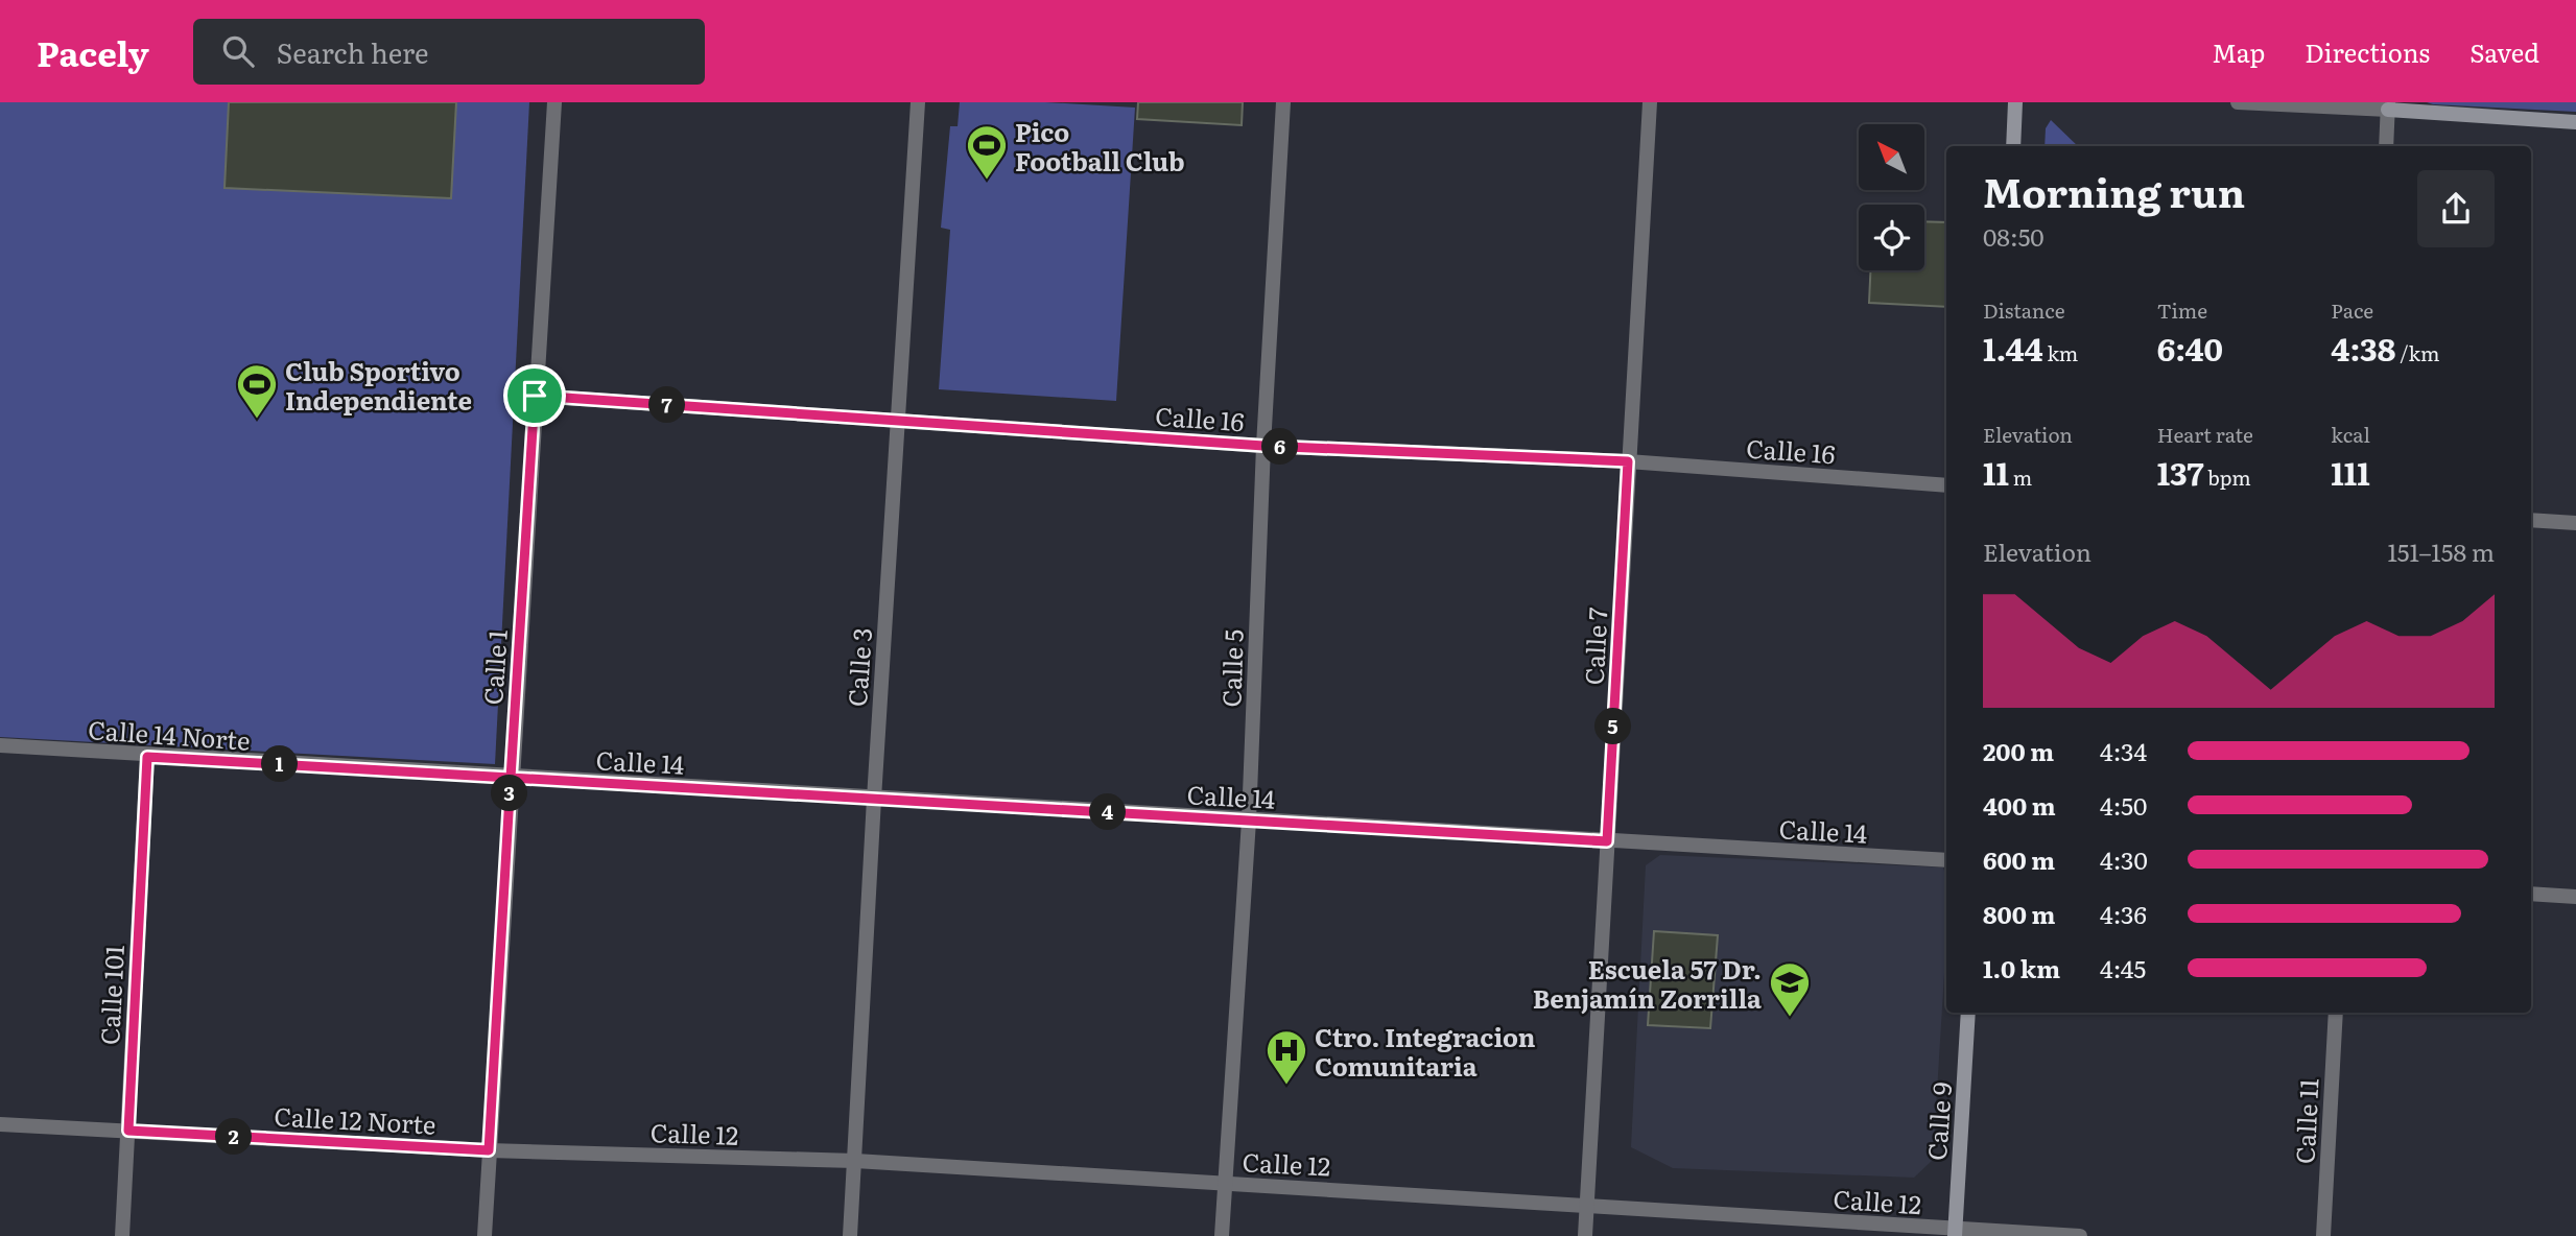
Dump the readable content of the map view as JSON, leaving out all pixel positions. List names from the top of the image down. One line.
{"streets":{"main road":["Calle 9"],"street":["Calle 16","Calle 7","Calle 1","Calle 3","Calle 5","Calle 14 Norte","Calle 14","Calle 101","Calle 12 Norte","Calle 11","Calle 12"]},"crossings":[["Calle 16","Calle 7"],["Calle 16","Calle 1"],["Calle 16","Calle 3"],["Calle 16","Calle 5"],["Calle 7","Calle 14"],["Calle 7","Calle 12"],["Calle 1","Calle 14 Norte"],["Calle 1","Calle 14"],["Calle 1","Calle 12 Norte"],["Calle 1","Calle 12"],["Calle 3","Calle 14"],["Calle 3","Calle 12"],["Calle 5","Calle 14"],["Calle 5","Calle 12"],["Calle 14 Norte","Calle 14"],["Calle 14 Norte","Calle 101"],["Calle 101","Calle 12 Norte"],["Calle 12 Norte","Calle 12"],["Calle 9","Calle 12"]],"places":{"sports":["Pico Football Club","Club Sportivo Independiente"],"school or university":["Escuela 57 Dr. Benjamín Zorrilla"],"hospital":["Ctro. Integracion Comunitaria"]},"north":"top left","page":{"header":"Pacely","search":"Search here","nav":["Map","Directions","Saved"],"heading":["Morning run","08:50"],"stats":[["Distance","1.44 km"],["Time","6:40"],["Pace","4:38 /km"],["Elevation","11 m"],["Heart rate","137 bpm"],["kcal","111"]],"pins":["7","6","5","1","3","4","2"],"chart":["Elevation","151–158 m"],"list":[{"name":"200 m","note":"4:34"},{"name":"400 m","note":"4:50"},{"name":"600 m","note":"4:30"},{"name":"800 m","note":"4:36"},{"name":"1.0 km","note":"4:45"}]}}
